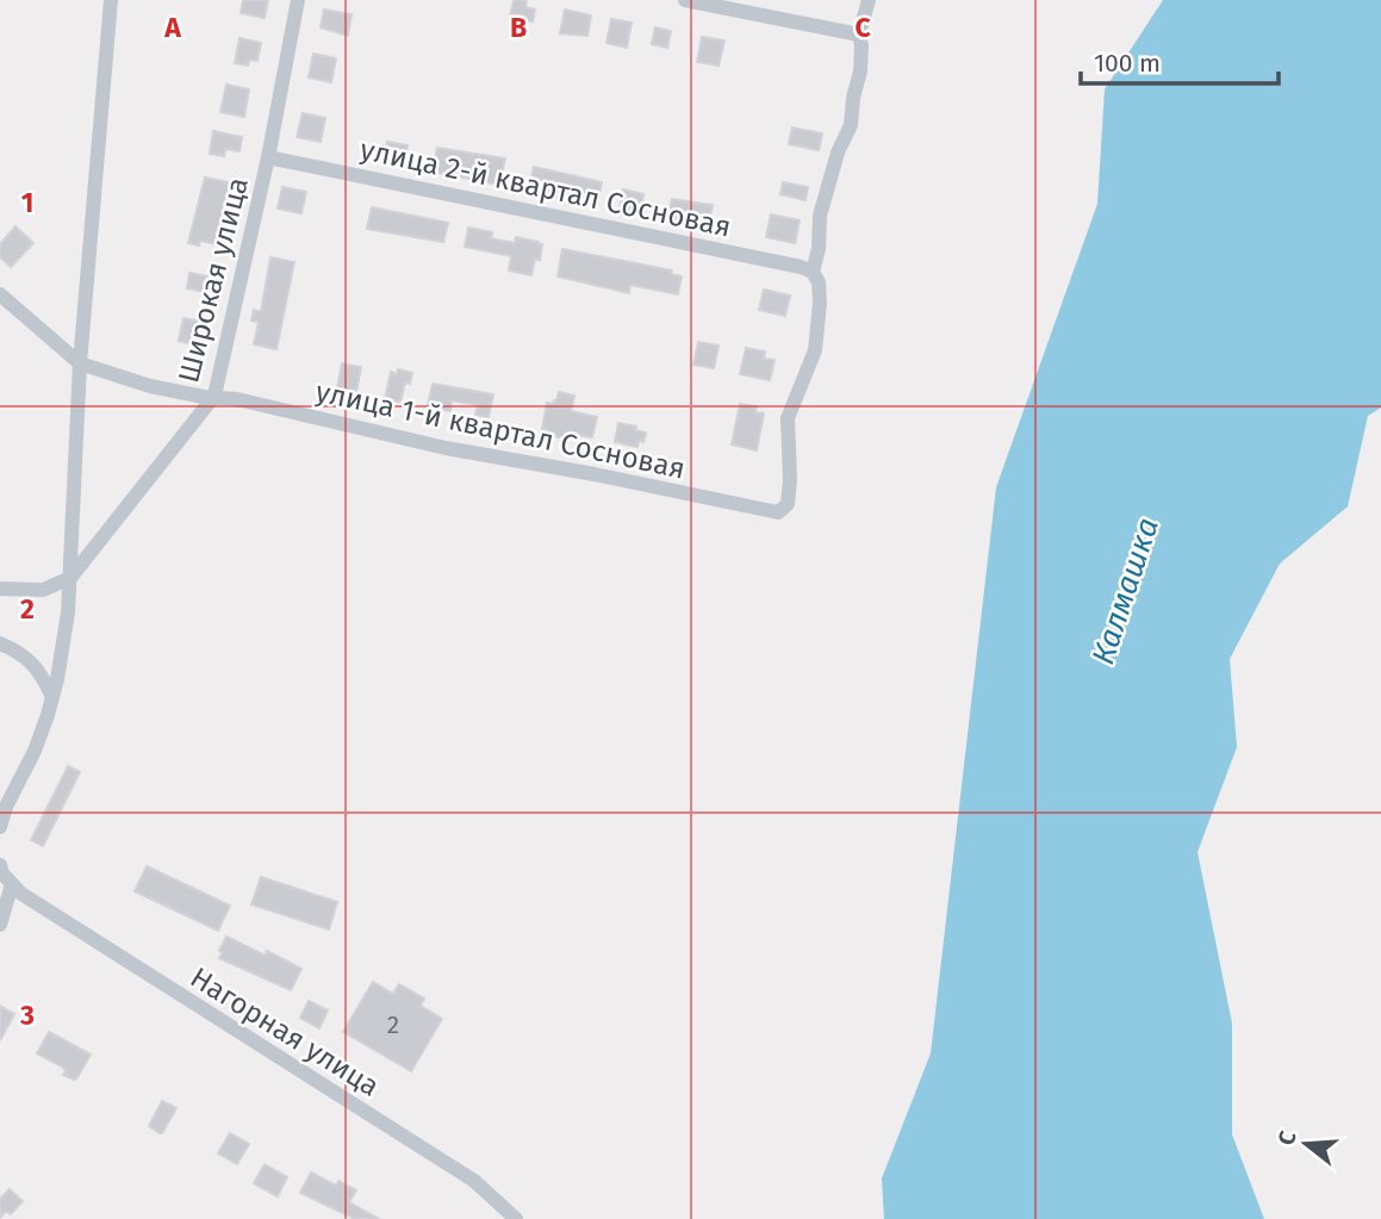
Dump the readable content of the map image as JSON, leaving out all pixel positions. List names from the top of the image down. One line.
{"streets":{"street":["улица 2-й квартал Сосновая","Широкая улица","улица 1-й квартал Сосновая","Нагорная улица"]},"crossings":[["улица 2-й квартал Сосновая","Широкая улица"],["улица 2-й квартал Сосновая","улица 1-й квартал Сосновая"],["Широкая улица","улица 1-й квартал Сосновая"]],"water":["Калмашка"],"house_numbers":["2"],"scale_bar":"100 m","north":"left","grid":{"columns":["A","B","C"],"rows":["1","2","3"]}}
